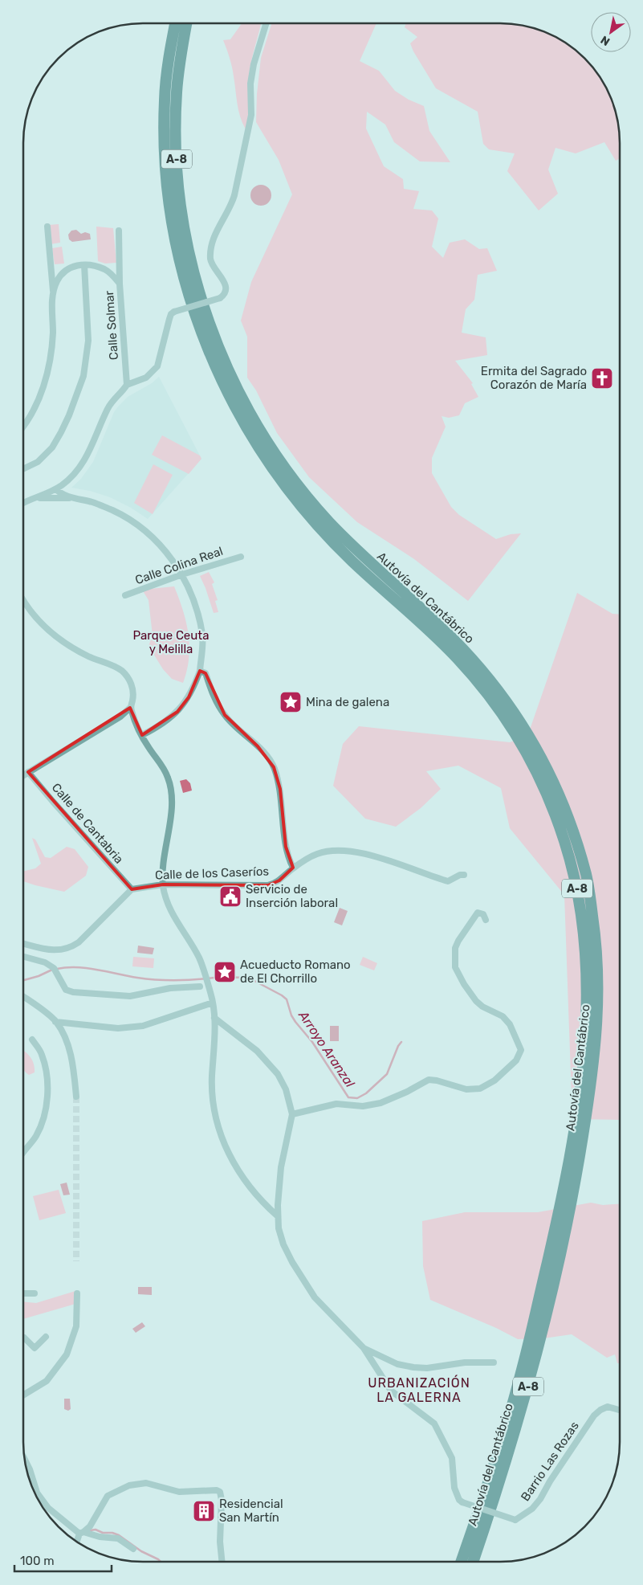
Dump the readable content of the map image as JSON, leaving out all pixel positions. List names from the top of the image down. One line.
{"streets":{"highway":["A-8","Autovía del Cantábrico"],"street":["Calle Solmar","Calle Colina Real","Calle de Cantabria","Calle de los Caseríos","Barrio Las Rozas"]},"crossings":[["Calle de Cantabria","Calle de los Caseríos"]],"districts":["URBANIZACIÓN LA GALERNA"],"water":["Arroyo Aranzal"],"parks":["Parque Ceuta y Melilla"],"places":{"church":["Ermita del Sagrado Corazón de María"],"place":["Mina de galena","Acueducto Romano de El Chorrillo"],"public building":["Servicio de Inserción laboral"],"building":["Residencial San Martín"]},"scale_bar":"100 m","north":"bottom left"}
